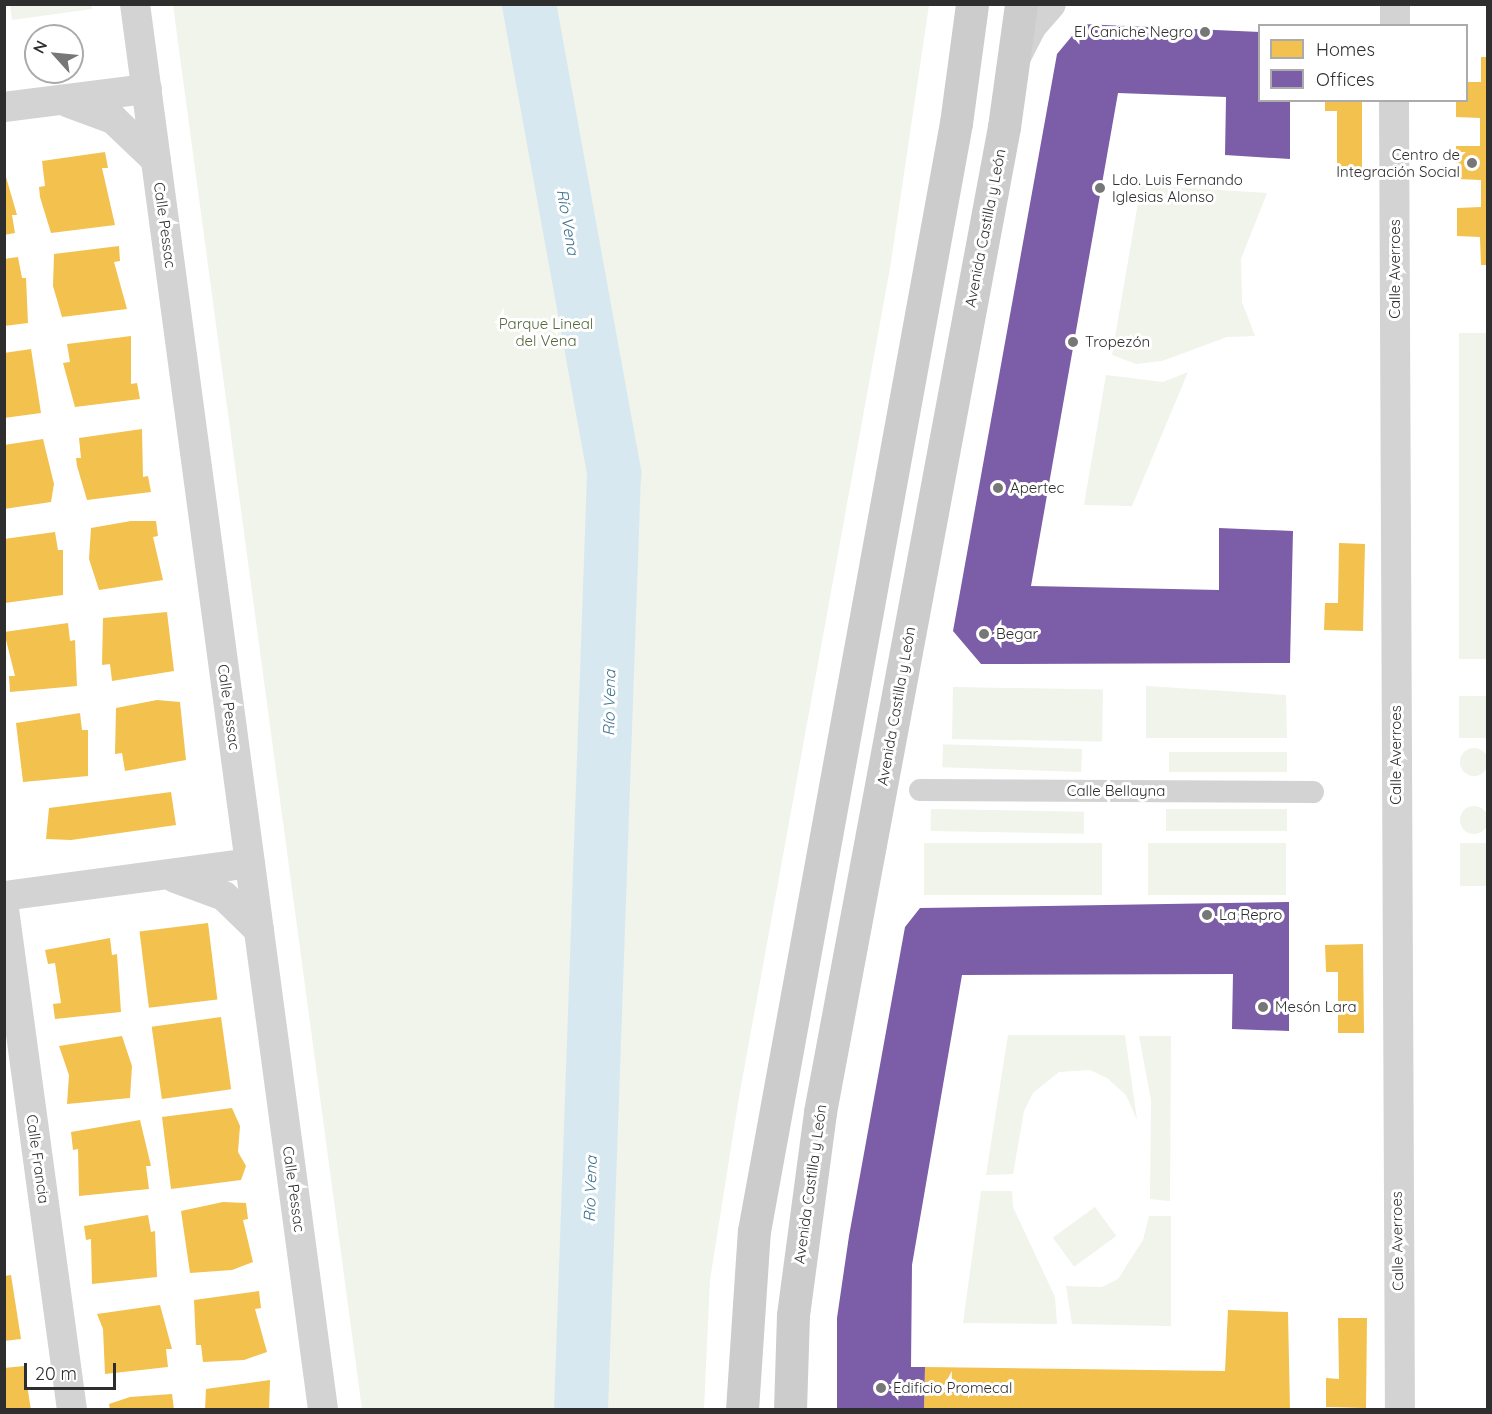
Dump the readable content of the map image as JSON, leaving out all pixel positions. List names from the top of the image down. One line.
{"streets":{"main road":["Avenida Castilla y León"],"street":["Calle Pessac","Calle Averroes","Calle Bellayna","Calle Francia"]},"water":["Río Vena"],"parks":["Parque Lineal del Vena"],"places":["El Caniche Negro","Centro de Integración Social","Ldo. Luis Fernando Iglesias Alonso","Tropezón","Apertec","Begar","La Repro","Mesón Lara","Edificio Promecal"],"legend":["Homes","Offices"],"scale_bar":"20 m","north":"top left"}
